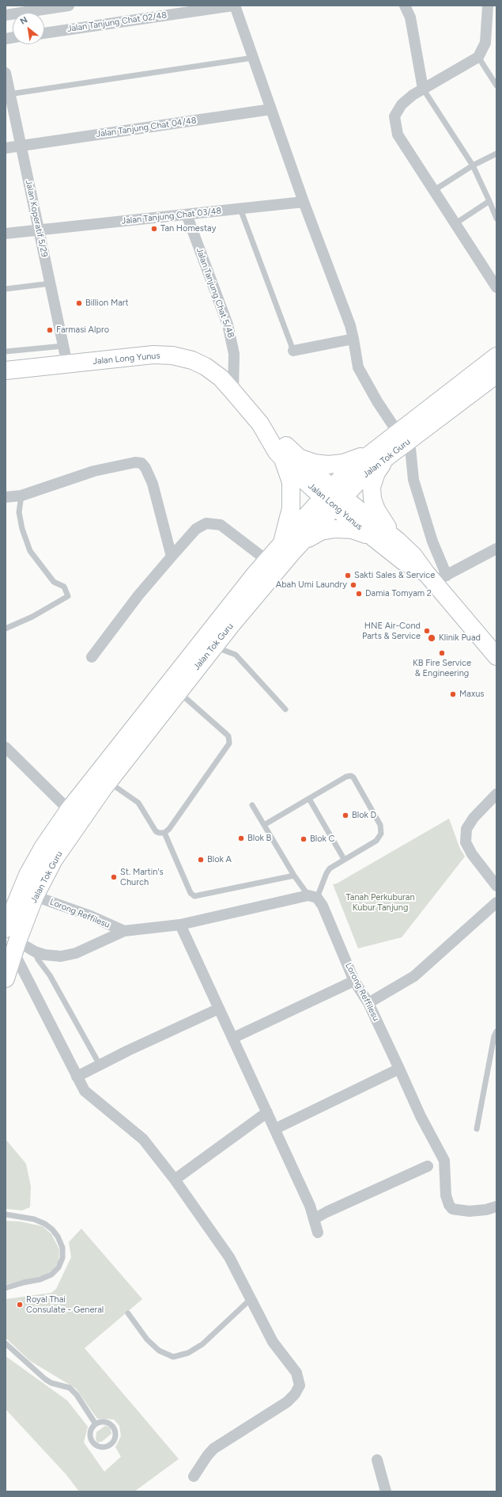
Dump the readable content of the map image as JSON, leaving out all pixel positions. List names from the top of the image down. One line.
{"streets":{"main road":["Jalan Long Yunus","Jalan Tok Guru"],"street":["Jalan Tanjung Chat 02/48","Jalan Tanjung Chat 04/48","Jalan Tanjung Chat 03/48","Jalan Koperatif 5/29","Jalan Tanjung Chat 5/48","Lorong Reffilesu"]},"crossings":[["Jalan Tanjung Chat 04/48","Jalan Koperatif 5/29"],["Jalan Tanjung Chat 03/48","Jalan Koperatif 5/29"],["Jalan Tanjung Chat 03/48","Jalan Tanjung Chat 5/48"],["Jalan Koperatif 5/29","Jalan Long Yunus"],["Jalan Tanjung Chat 5/48","Jalan Long Yunus"],["Jalan Long Yunus","Jalan Tok Guru"],["Jalan Tok Guru","Lorong Reffilesu"]],"parks":["Tanah Perkuburan Kubur Tanjung"],"places":["Tan Homestay","Billion Mart","Farmasi Alpro","Sakti Sales & Service","Abah Umi Laundry","Damia Tomyam 2","HNE Air-Cond Parts & Service","Klinik Puad","KB Fire Service & Engineering","Maxus","Blok D","Blok B","Blok C","Blok A","St. Martin's Church","Royal Thai Consulate - General"],"north":"top left"}
